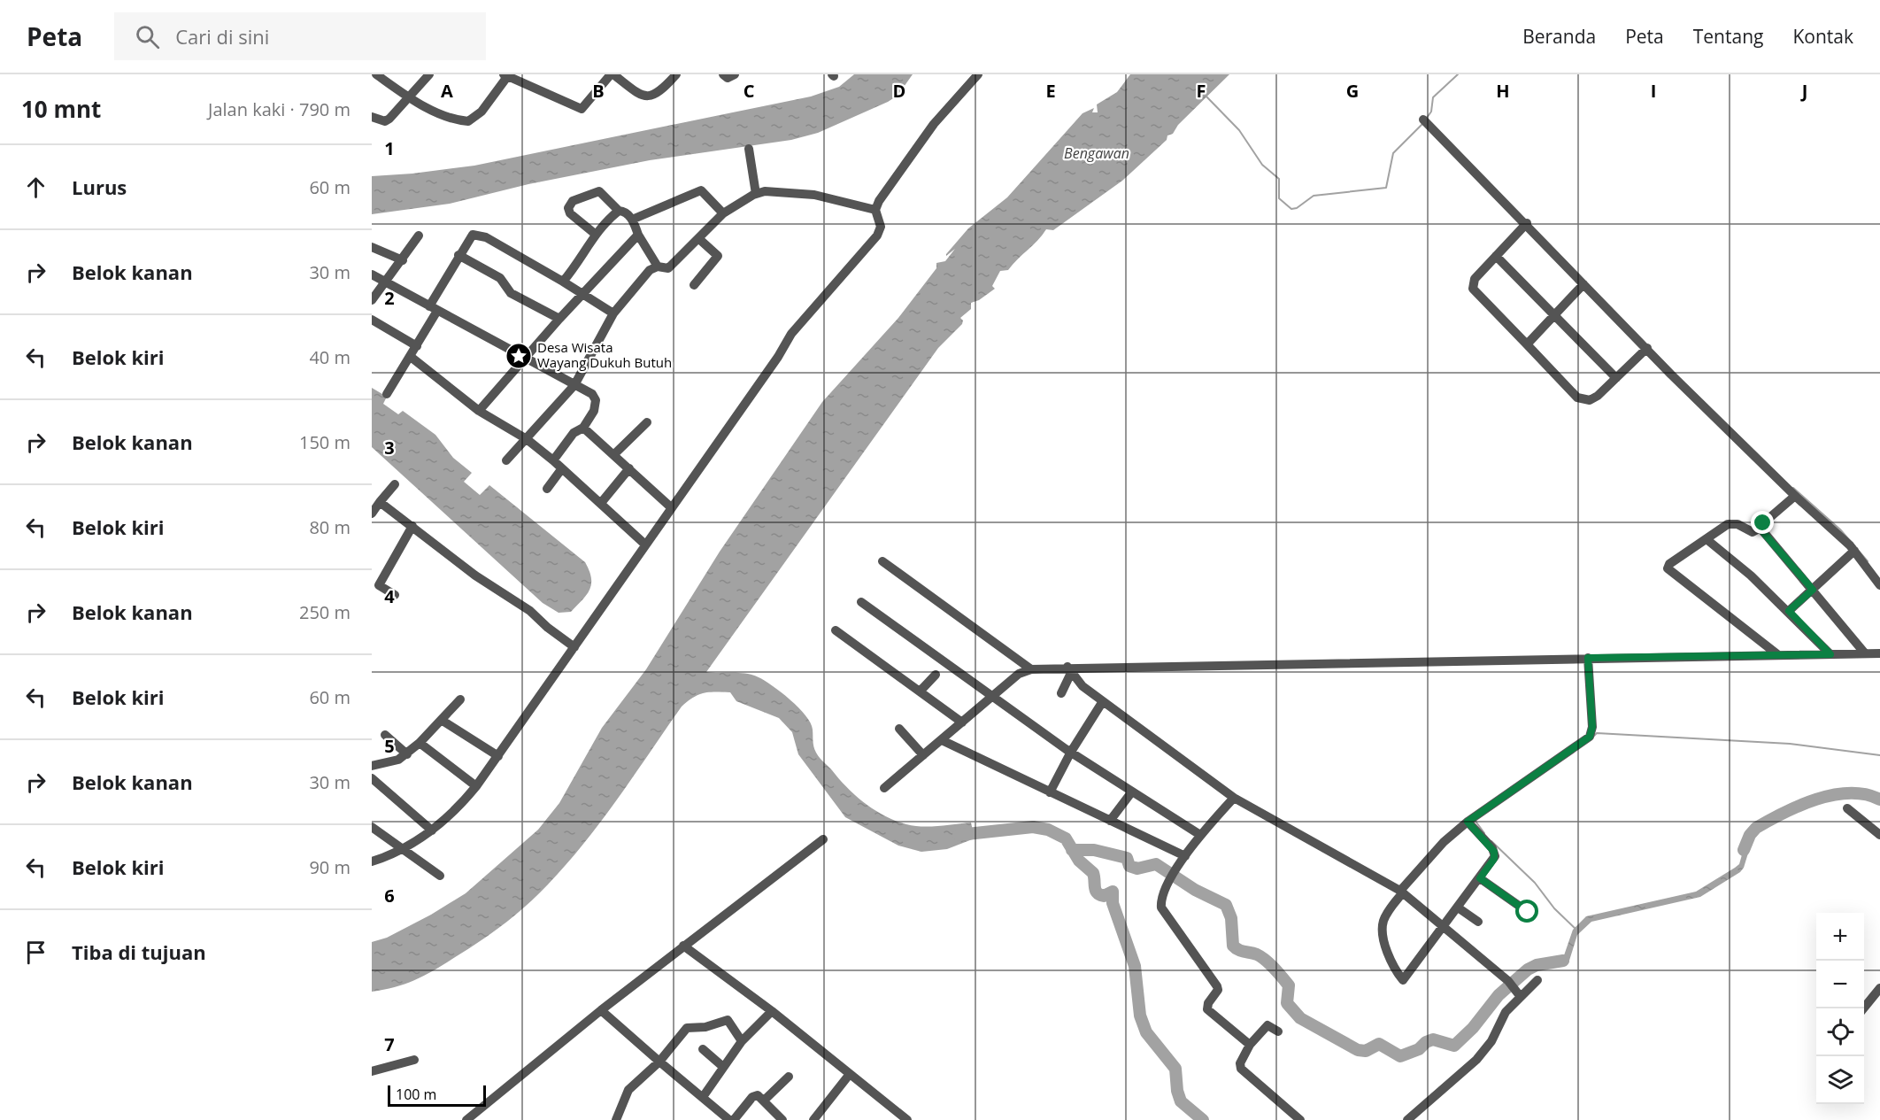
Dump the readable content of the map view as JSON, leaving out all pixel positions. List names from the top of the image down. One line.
{"water":["Bengawan"],"places":{"place":["Desa Wisata Wayang Dukuh Butuh"]},"scale_bar":"100 m","page":{"header":"Peta","search":"Cari di sini","nav":["Beranda","Peta","Tentang","Kontak"],"heading":["10 mnt","Jalan kaki · 790 m"],"list":[["Lurus","60 m"],["Belok kanan","30 m"],["Belok kiri","40 m"],["Belok kanan","150 m"],["Belok kiri","80 m"],["Belok kanan","250 m"],["Belok kiri","60 m"],["Belok kanan","30 m"],["Belok kiri","90 m"],"Tiba di tujuan"],"map_buttons":["+","−"],"scale":"100 m"},"grid":{"columns":["A","B","C","D","E","F","G","H","I","J"],"rows":["1","2","3","4","5","6","7"]}}
